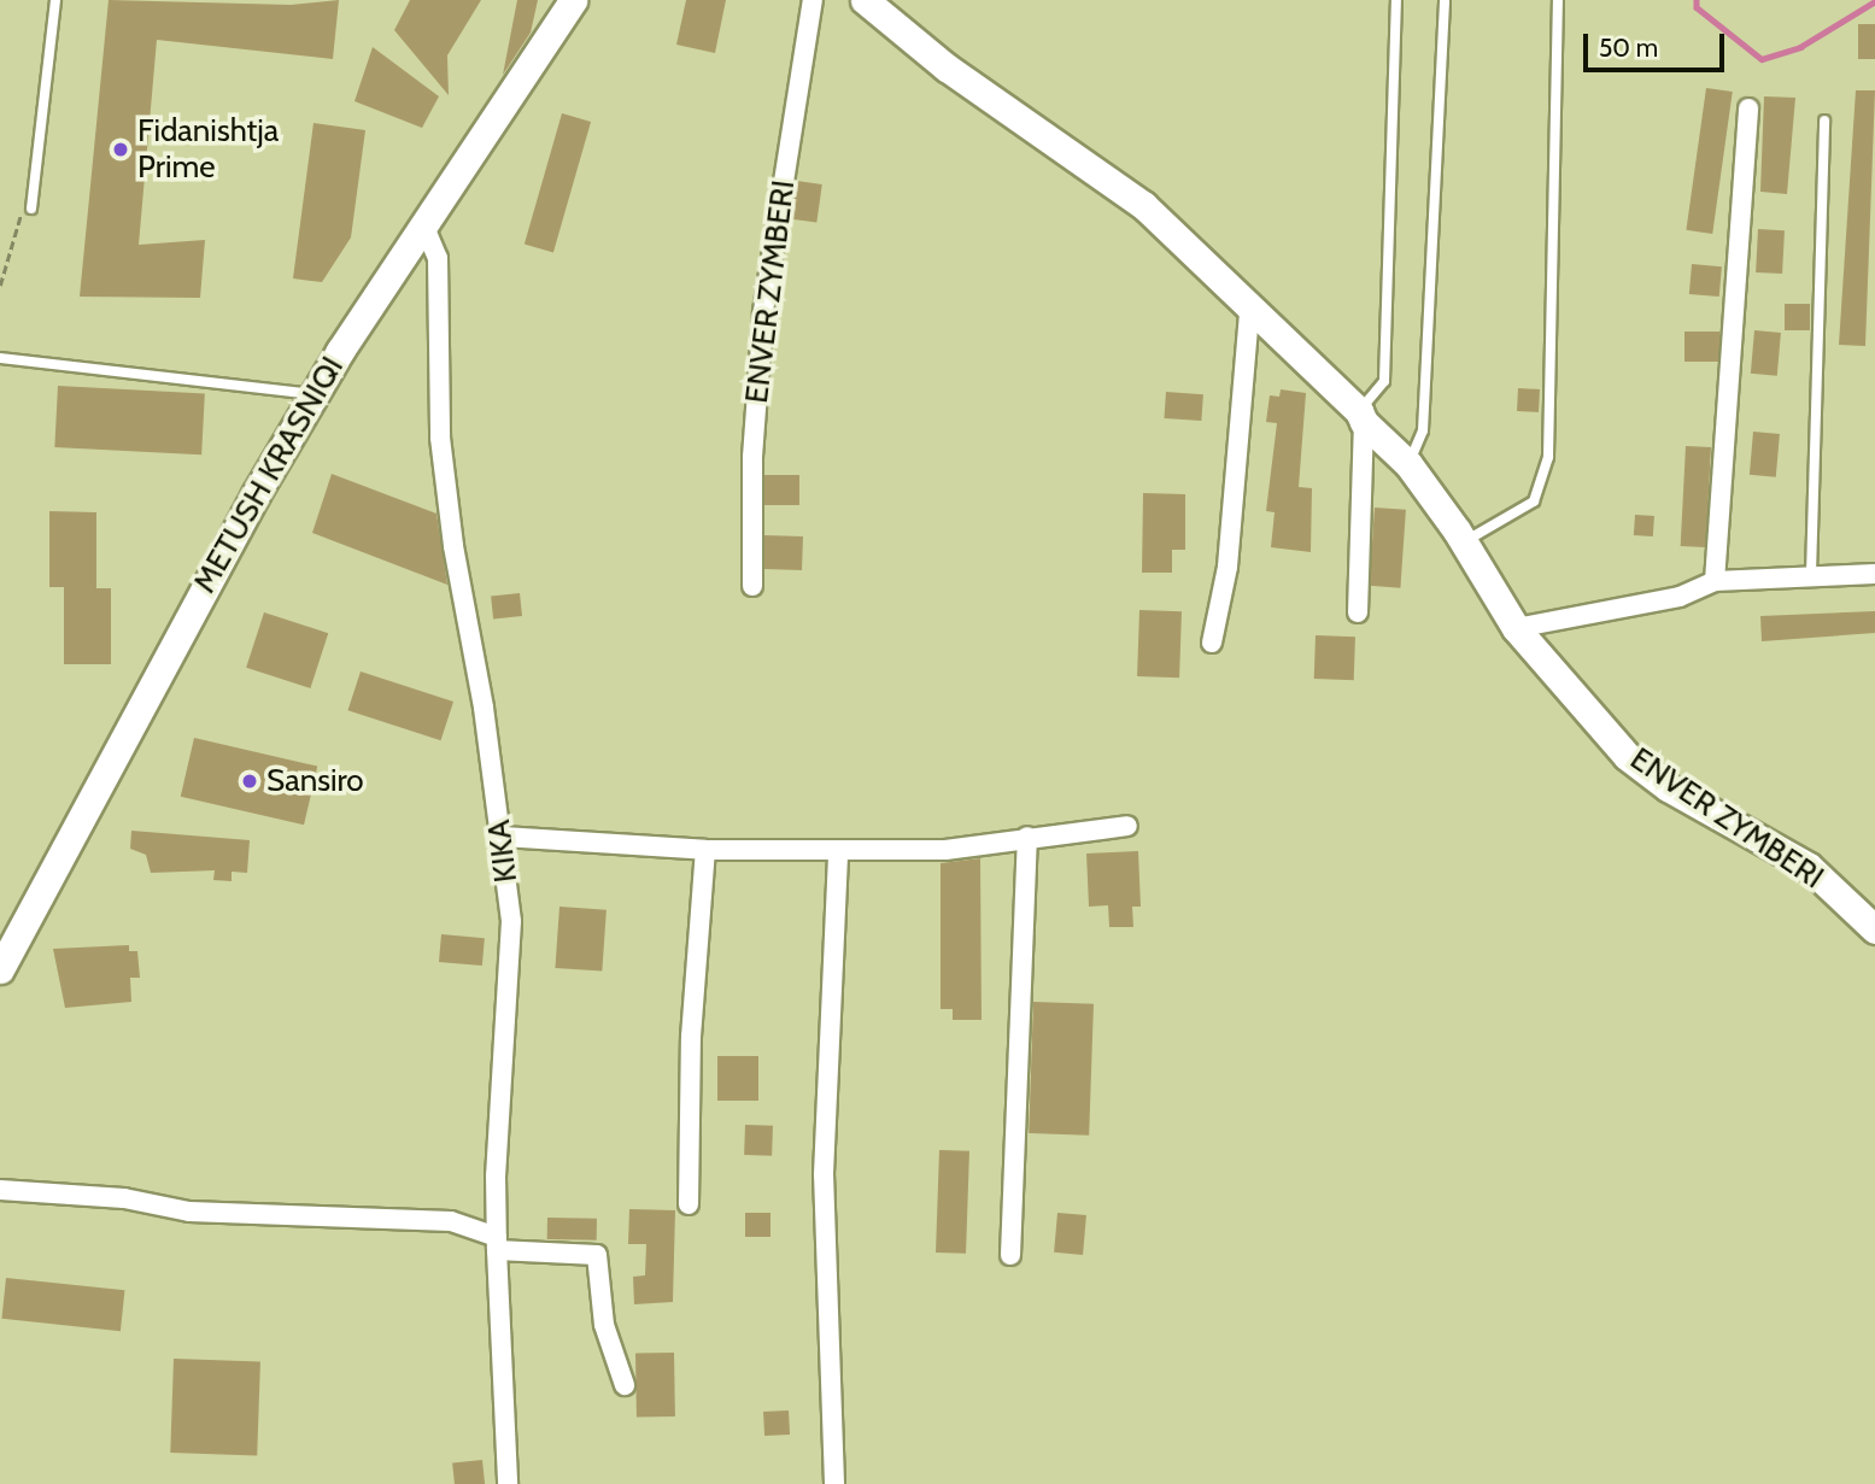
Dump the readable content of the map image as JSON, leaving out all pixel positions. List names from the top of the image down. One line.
{"streets":{"street":["ENVER ZYMBERI","METUSH KRASNIQI","KIKA"]},"crossings":[["METUSH KRASNIQI","KIKA"]],"places":["Fidanishtja Prime","Sansiro"],"scale_bar":"50 m"}
